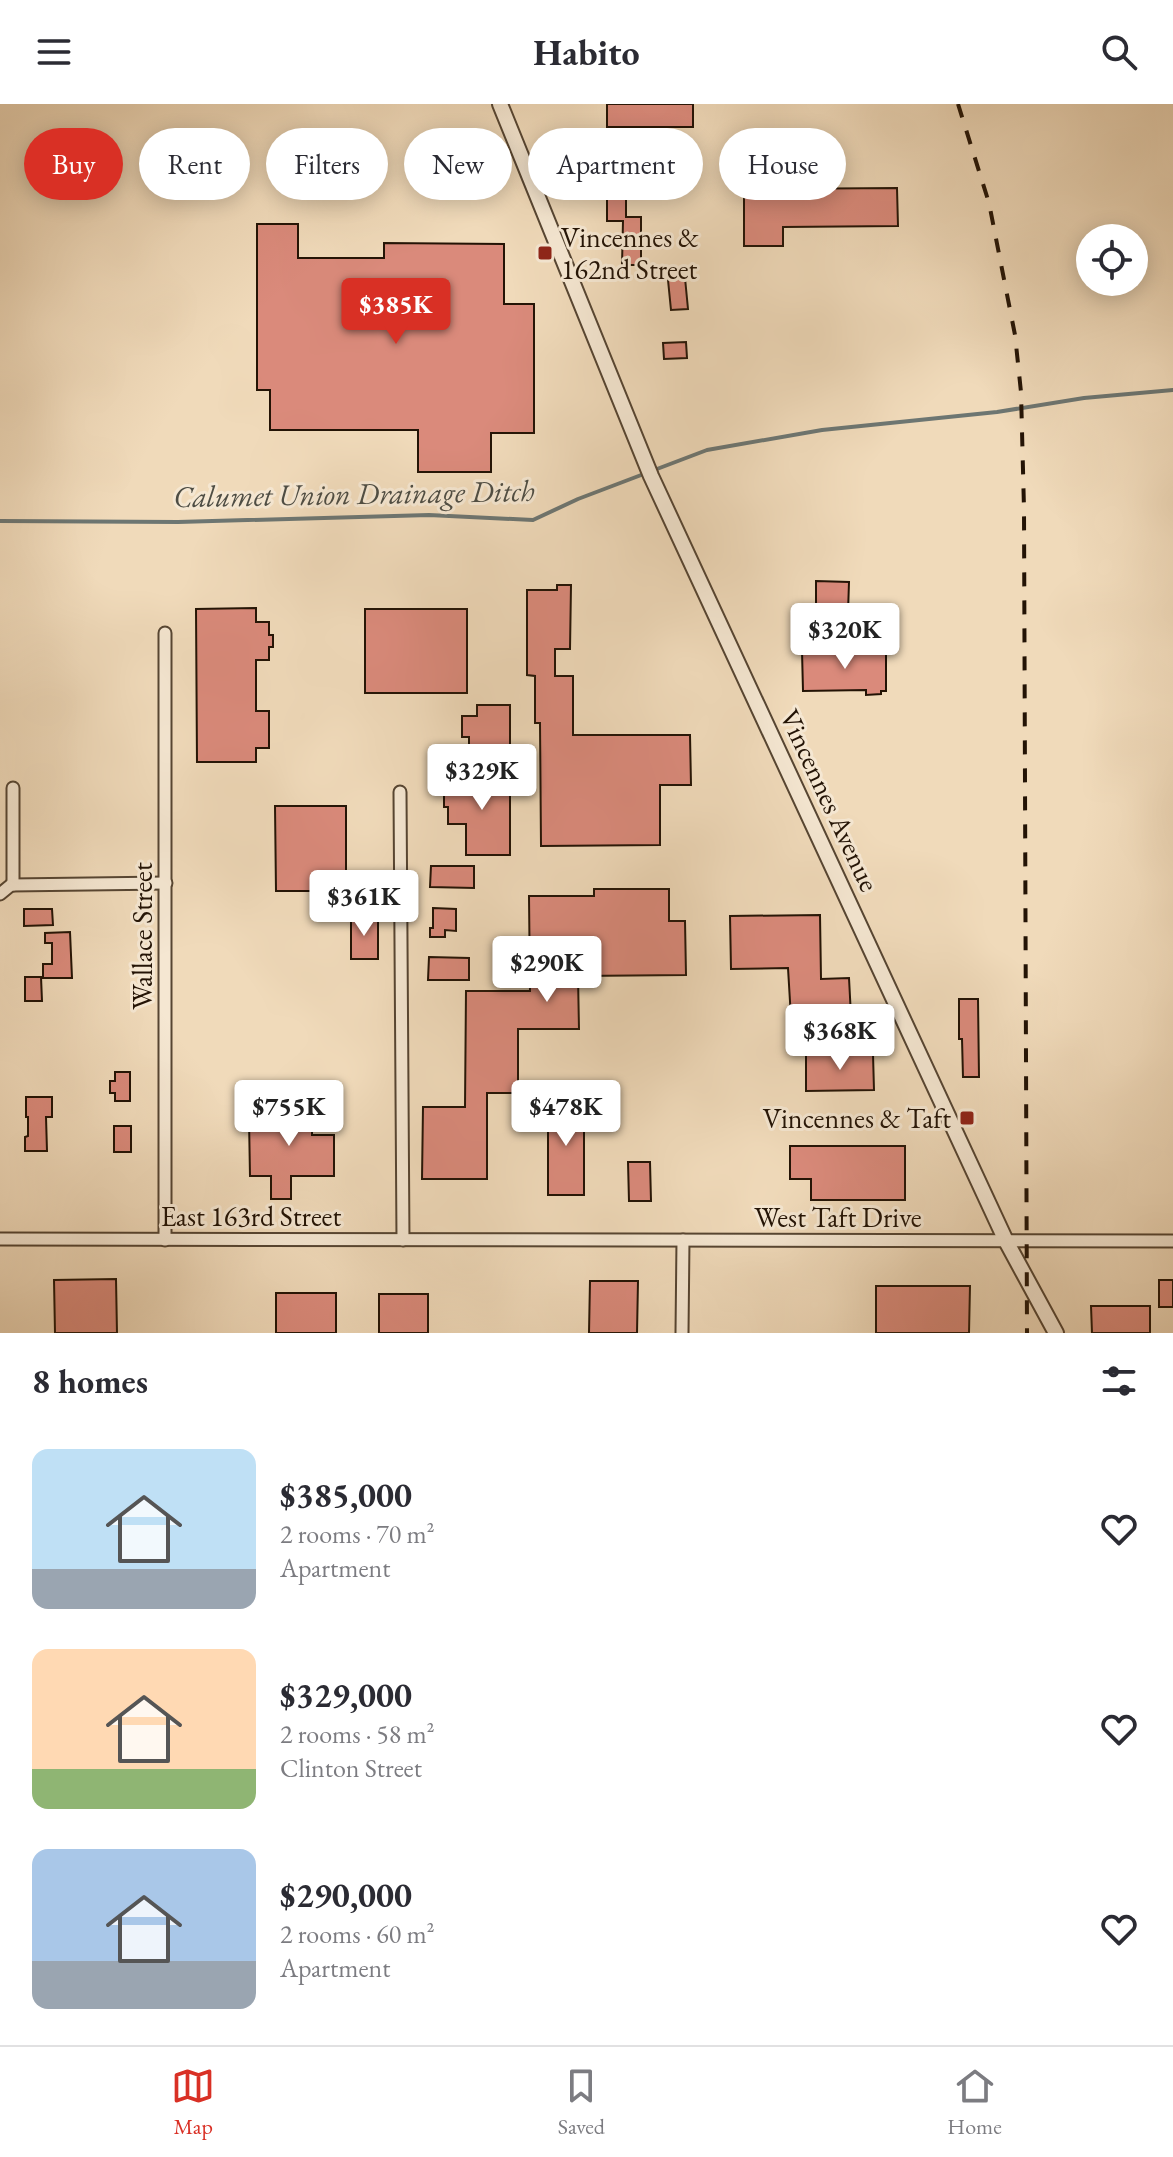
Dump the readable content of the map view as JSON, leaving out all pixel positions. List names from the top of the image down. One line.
{"streets":{"street":["Vincennes Avenue","Wallace Street","East 163rd Street","West Taft Drive"]},"crossings":[["Vincennes Avenue","West Taft Drive"],["Wallace Street","East 163rd Street"],["East 163rd Street","West Taft Drive"]],"water":["Calumet Union Drainage Ditch"],"places":{"transit":["Vincennes & 162nd Street","Vincennes & Taft"]},"page":{"header":"Habito","chip":["Buy","Rent","Filters","New","Apartment","House"],"price":["$385K","$320K","$329K","$361K","$290K","$368K","$755K","$478K"],"heading":"8 homes","list":[{"name":"$385,000","note":"2 rooms · 70 m² · Apartment"},{"name":"$329,000","note":"2 rooms · 58 m² · Clinton Street"},{"name":"$290,000","note":"2 rooms · 60 m² · Apartment"}],"tabs":["Map","Saved","Home"]}}
